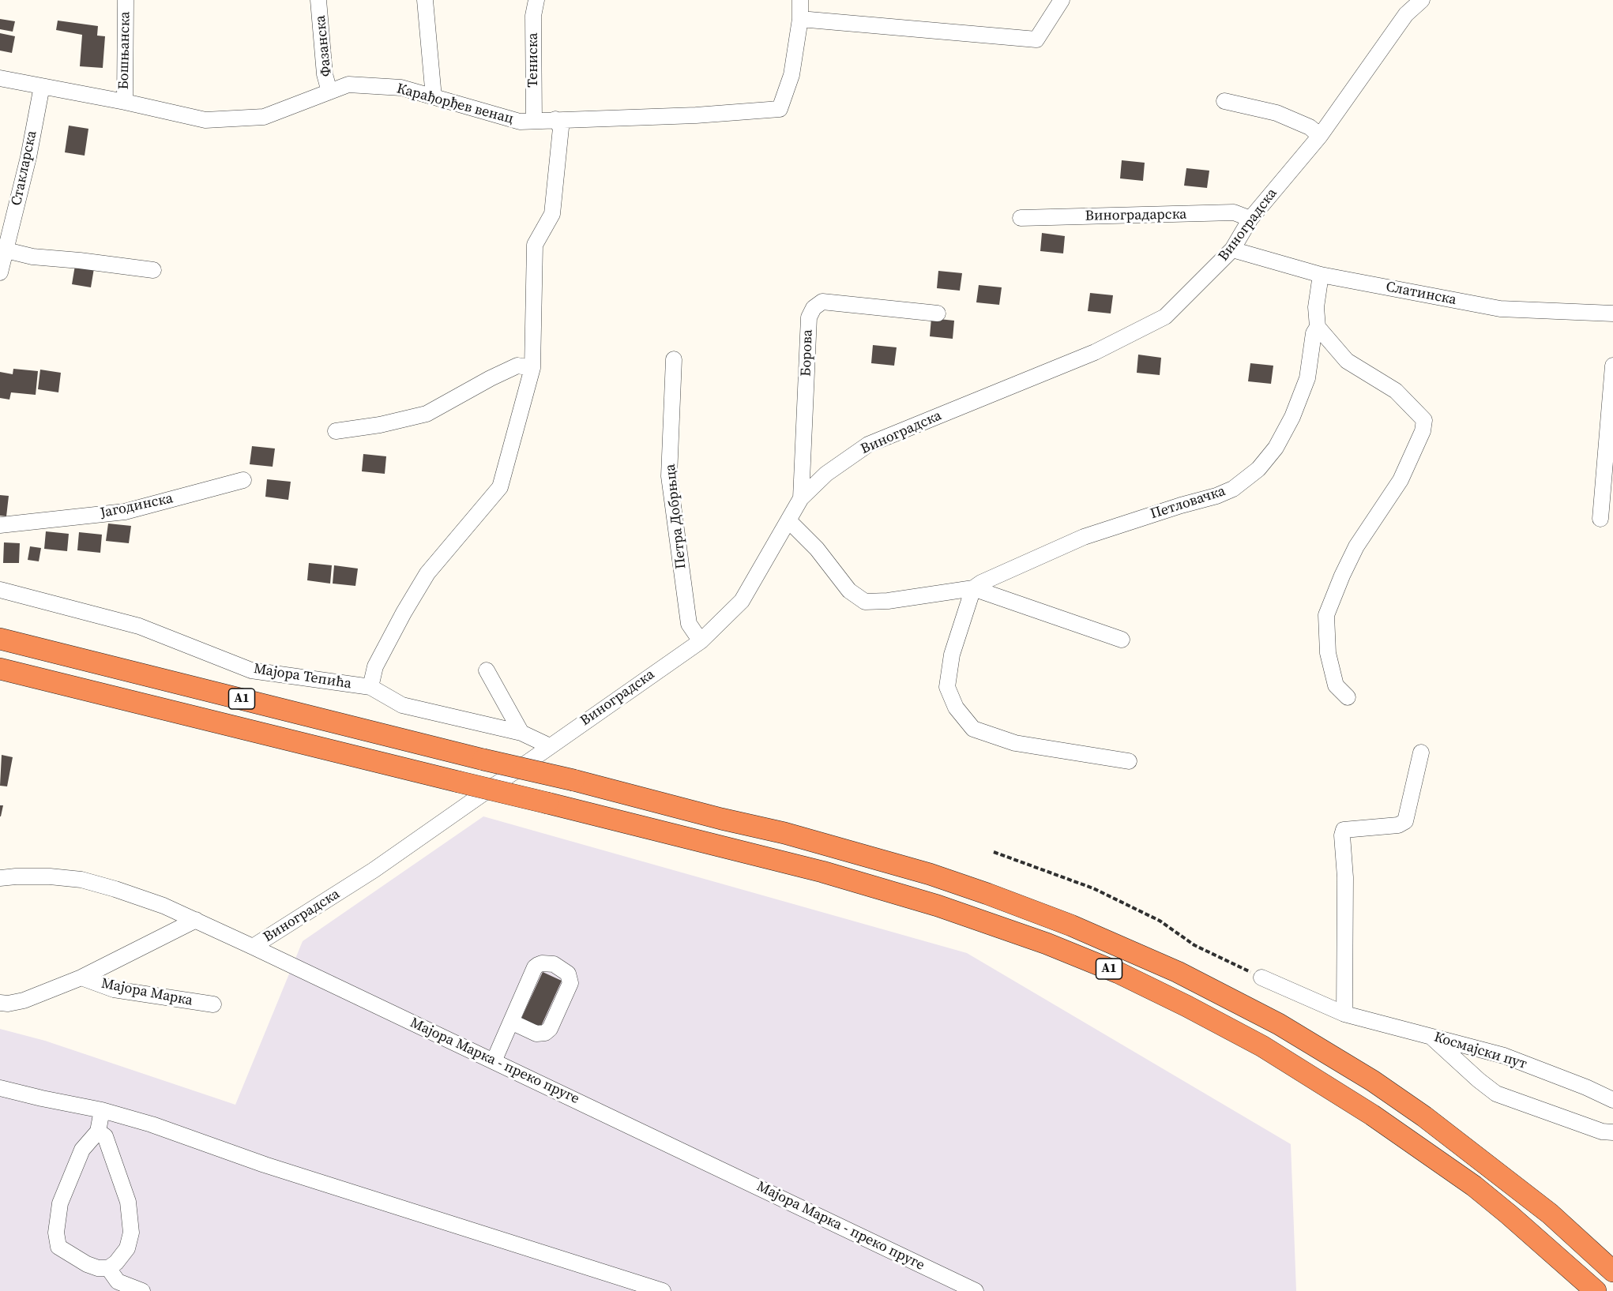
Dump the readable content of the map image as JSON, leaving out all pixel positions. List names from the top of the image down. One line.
{"streets":{"highway":["A1"],"street":["Фазанска","Бошњанска","Тениска","Карађорђев венац","Стакларска","Виноградарска","Виноградска","Слатинска","Борова","Петловачка","Јагодинска","Петра Добрњца","Мајора Тепића","Мајора Марка","Космајски пут","Мајора Марка - преко пруге"]},"crossings":[["Фазанска","Карађорђев венац"],["Бошњанска","Карађорђев венац"],["Тениска","Карађорђев венац"],["Карађорђев венац","Стакларска"],["Виноградарска","Виноградска"],["Виноградска","Слатинска"],["Виноградска","Борова"],["Виноградска","Петловачка"],["Виноградска","Петра Добрњца"],["Виноградска","Мајора Тепића"],["Виноградска","Мајора Марка - преко пруге"],["Слатинска","Петловачка"],["Мајора Марка","Мајора Марка - преко пруге"]]}
